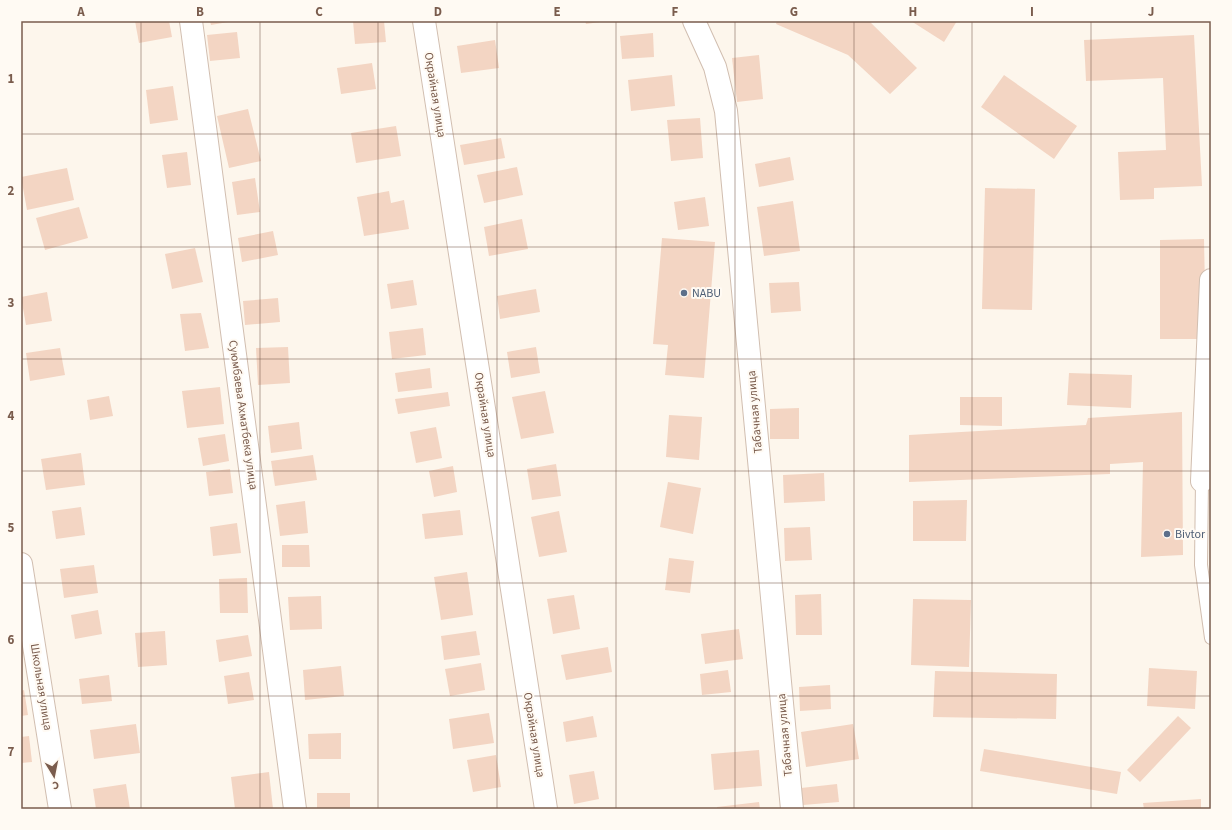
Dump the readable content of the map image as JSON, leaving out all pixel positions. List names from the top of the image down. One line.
{"streets":{"street":["Окрайная улица","Табачная улица","Суюмбаева Ахматбека улица","Школьная улица"]},"places":["NABU","Bivtor"],"north":"bottom","grid":{"columns":["A","B","C","D","E","F","G","H","I","J"],"rows":["1","2","3","4","5","6","7"]}}
